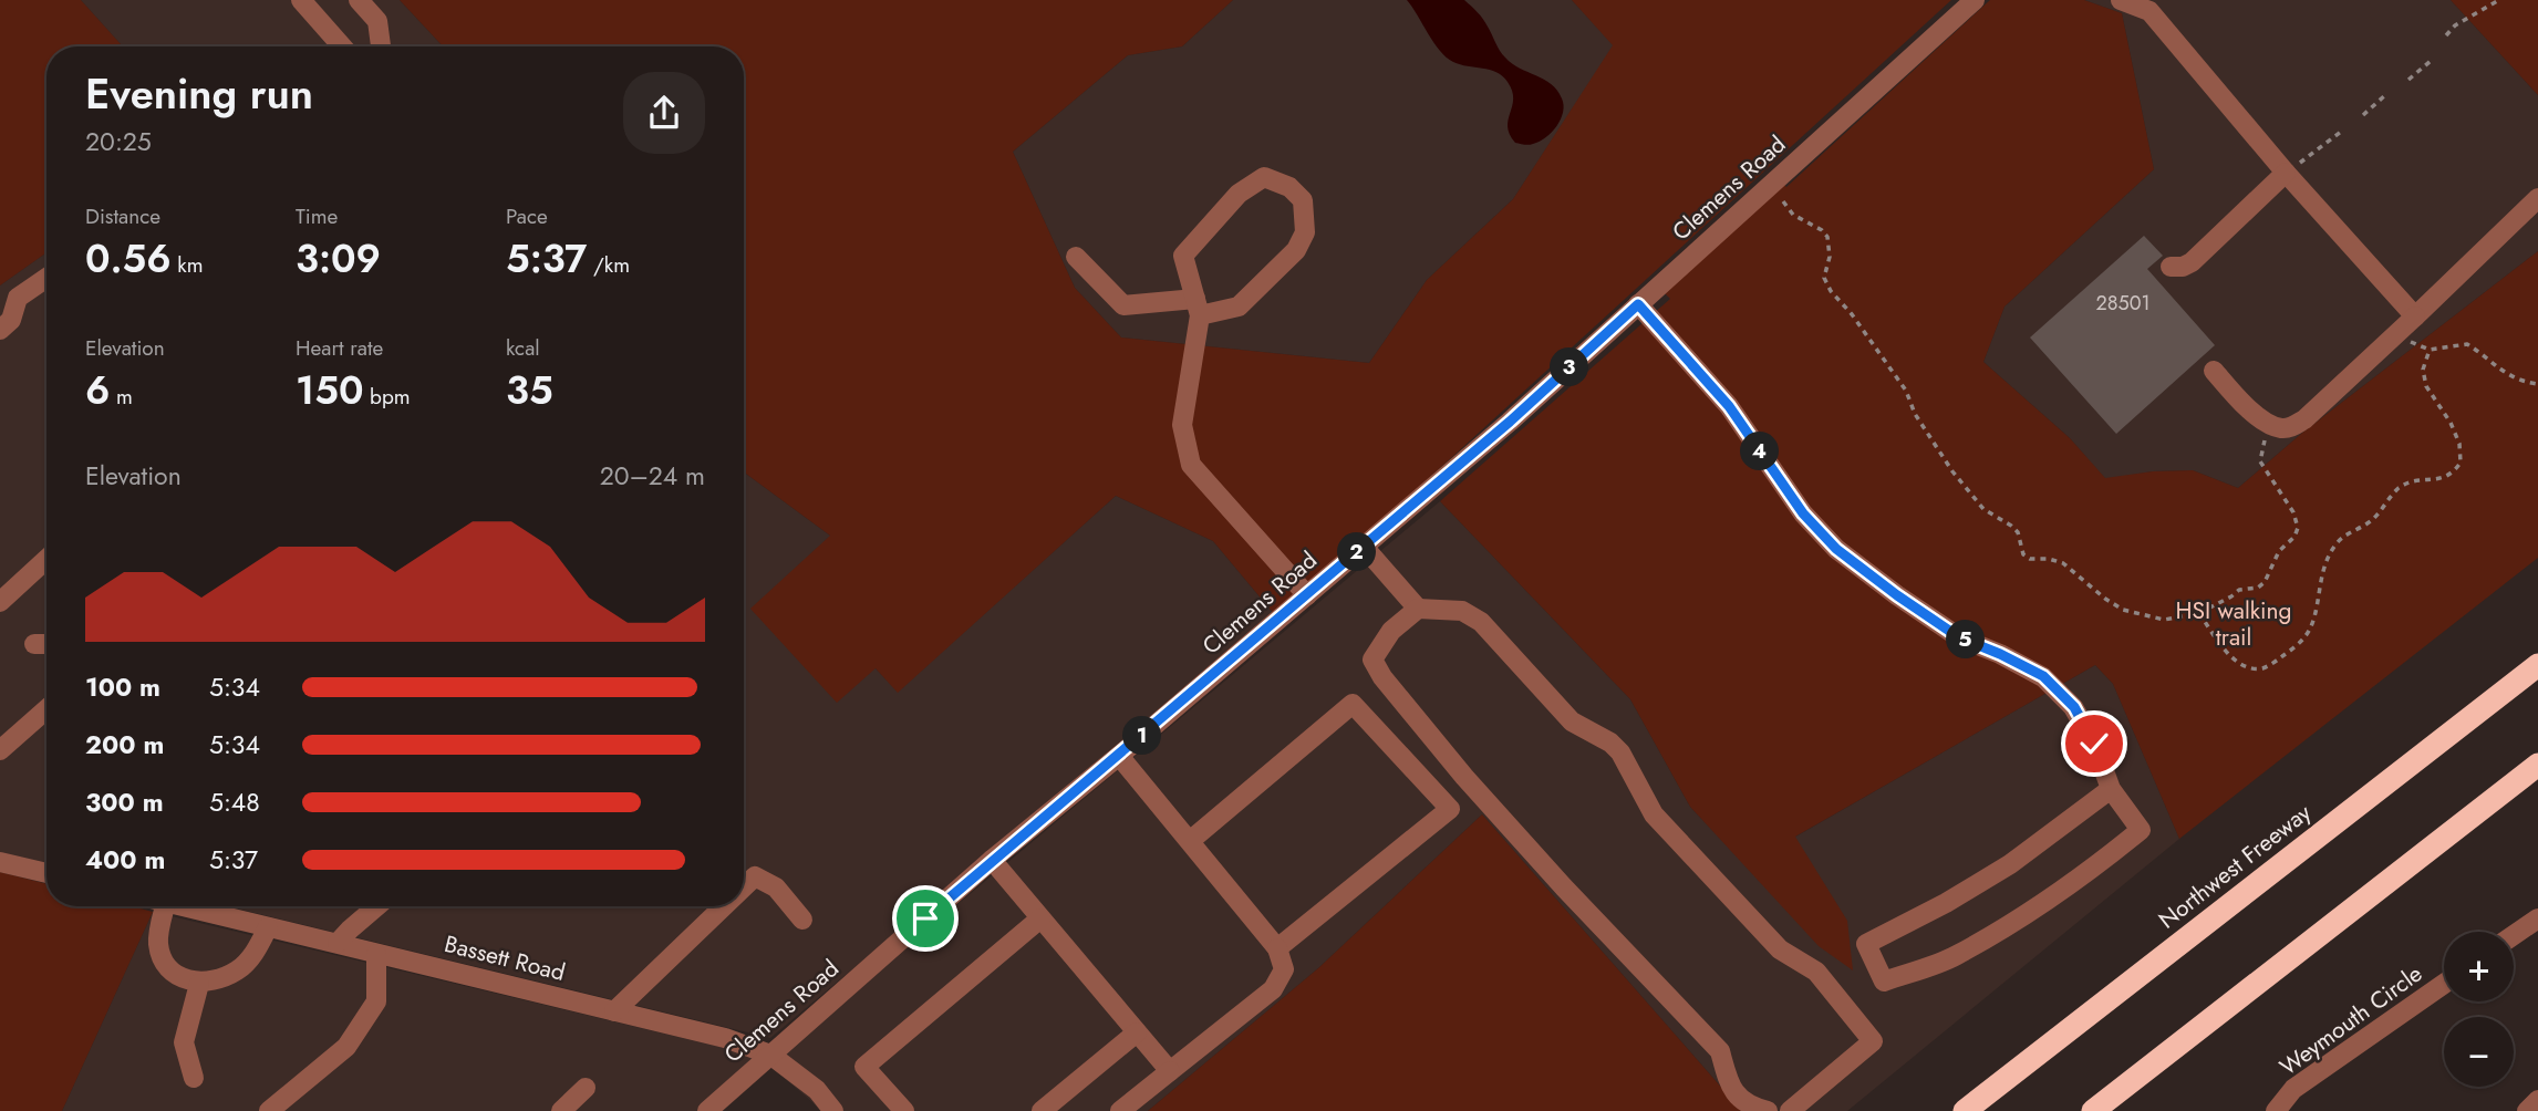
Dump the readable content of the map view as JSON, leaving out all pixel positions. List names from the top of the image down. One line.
{"streets":{"highway":["Northwest Freeway"],"street":["Clemens Road","Bassett Road","Weymouth Circle"]},"crossings":[["Clemens Road","Bassett Road"]],"parks":["HSI walking trail"],"house_numbers":["28501"],"page":{"heading":["Evening run","20:25"],"stats":[["Distance","0.56 km"],["Time","3:09"],["Pace","5:37 /km"],["Elevation","6 m"],["Heart rate","150 bpm"],["kcal","35"]],"pins":["3","4","2","5","1"],"chart":["Elevation","20–24 m"],"list":[{"name":"100 m","note":"5:34"},{"name":"200 m","note":"5:34"},{"name":"300 m","note":"5:48"},{"name":"400 m","note":"5:37"}],"map_buttons":["+","−"]}}
